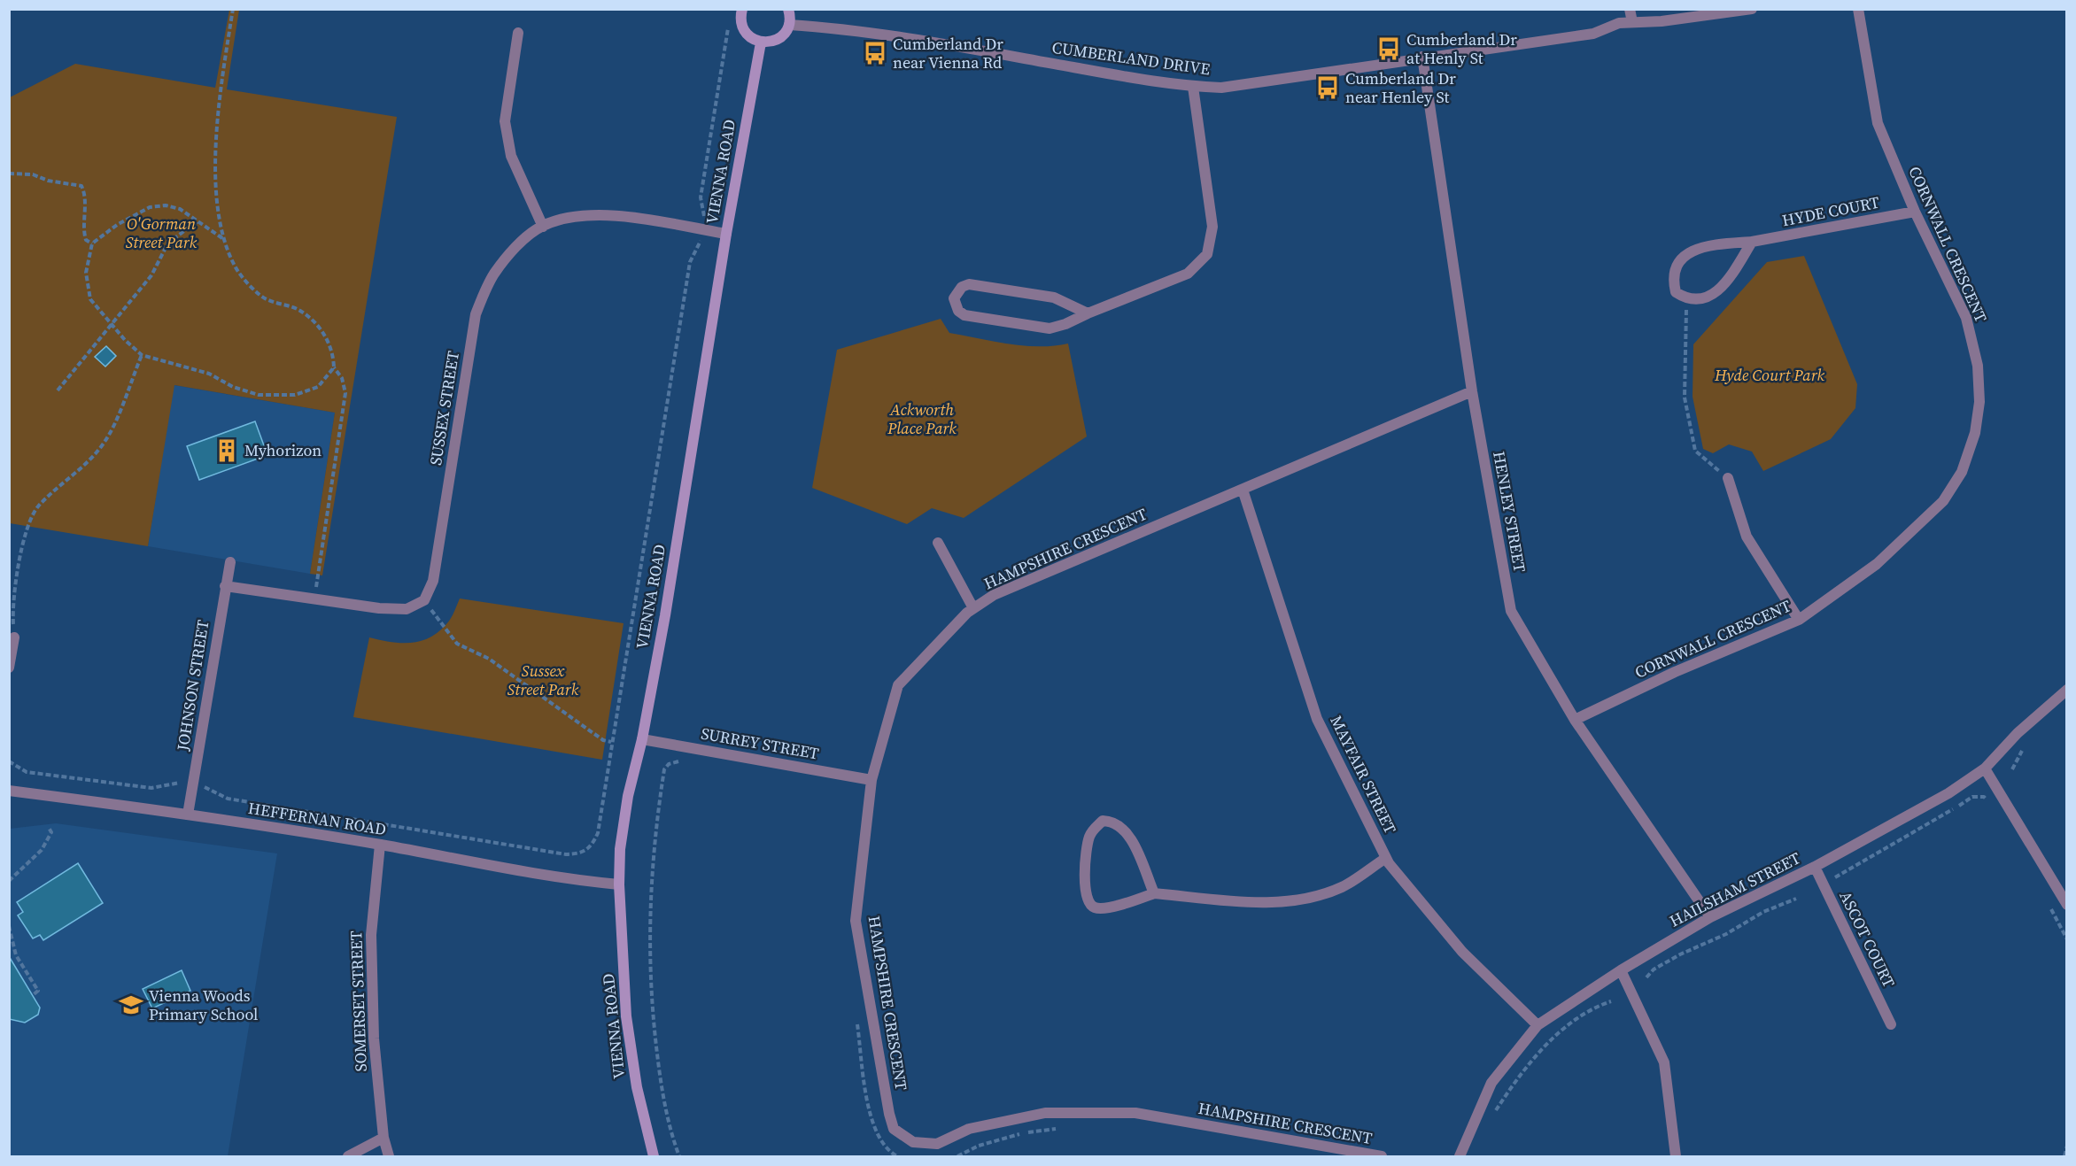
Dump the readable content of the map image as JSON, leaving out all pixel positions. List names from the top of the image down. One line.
{"streets":{"main road":["VIENNA ROAD"],"street":["CUMBERLAND DRIVE","HYDE COURT","CORNWALL CRESCENT","SUSSEX STREET","HENLEY STREET","HAMPSHIRE CRESCENT","JOHNSON STREET","SURREY STREET","MAYFAIR STREET","HEFFERNAN ROAD","HAILSHAM STREET","ASCOT COURT","SOMERSET STREET"]},"crossings":[["CUMBERLAND DRIVE","HENLEY STREET"],["VIENNA ROAD","SUSSEX STREET"],["VIENNA ROAD","SURREY STREET"],["VIENNA ROAD","HEFFERNAN ROAD"],["HYDE COURT","CORNWALL CRESCENT"],["CORNWALL CRESCENT","HENLEY STREET"],["HENLEY STREET","HAMPSHIRE CRESCENT"],["HENLEY STREET","HAILSHAM STREET"],["HAMPSHIRE CRESCENT","SURREY STREET"],["HAMPSHIRE CRESCENT","MAYFAIR STREET"],["JOHNSON STREET","HEFFERNAN ROAD"],["MAYFAIR STREET","HAILSHAM STREET"],["HEFFERNAN ROAD","SOMERSET STREET"],["HAILSHAM STREET","ASCOT COURT"]],"parks":["O'Gorman Street Park","Hyde Court Park","Ackworth Place Park","Sussex Street Park"],"places":{"bus stop":["Cumberland Dr at Henly St","Cumberland Dr near Vienna Rd","Cumberland Dr near Henley St"],"building":["Myhorizon"],"school or university":["Vienna Woods Primary School"]}}
